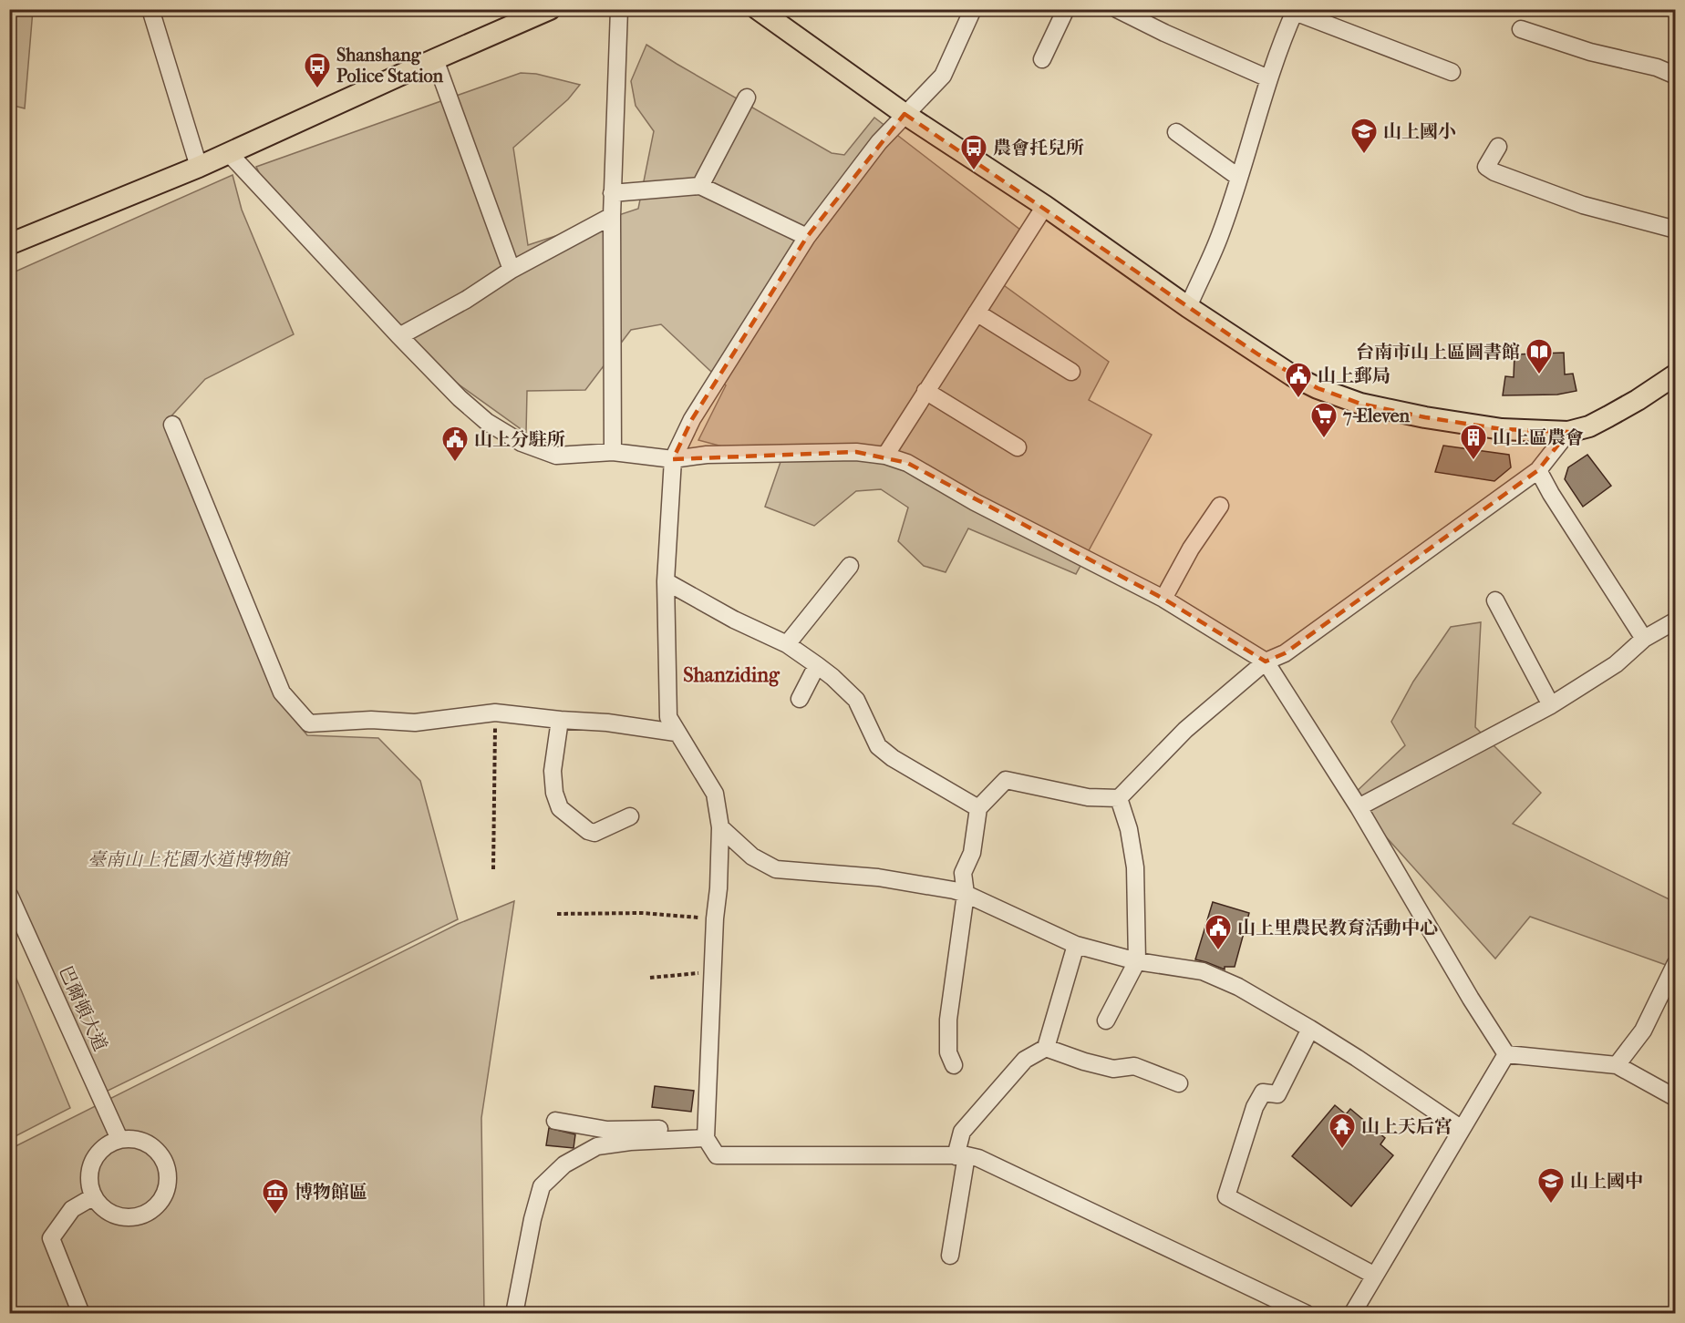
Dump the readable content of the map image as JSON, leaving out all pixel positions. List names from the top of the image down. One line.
{"streets":{"street":["巴爾頓大道"]},"districts":["Shanziding"],"parks":["臺南山上花園水道博物館"],"places":{"bus stop":["Shanshang Police Station","農會托兒所"],"school or university":["山上國小","山上國中"],"library":["台南市山上區圖書館"],"public building":["山上郵局","山上分駐所","山上里農民教育活動中心"],"supermarket":["7-Eleven"],"building":["山上區農會"],"temple":["山上天后宮"],"museum":["博物館區"]}}
